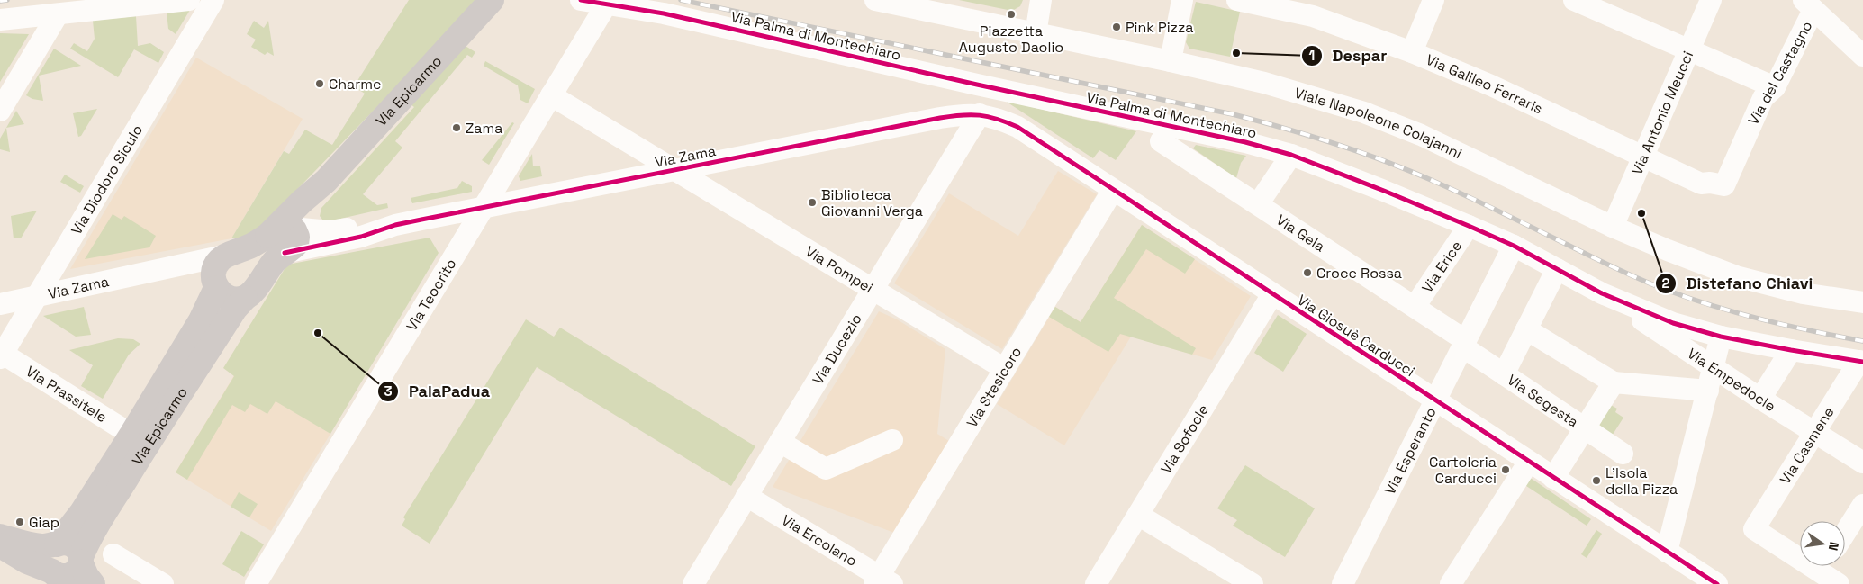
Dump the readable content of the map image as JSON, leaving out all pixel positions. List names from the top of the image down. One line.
{"streets":{"main road":["Via Epicarmo"],"street":["Via Palma di Montechiaro","Via del Castagno","Via Galileo Ferraris","Via Antonio Meucci","Viale Napoleone Colajanni","Via Zama","Via Diodoro Siculo","Via Gela","Via Erice","Via Pompei","Via Teocrito","Via Giosuè Carducci","Via Ducezio","Via Empedocle","Via Stesicoro","Via Prassitele","Via Segesta","Via Sofocle","Via Casmene","Via Esperanto","Via Ercolano"]},"crossings":[["Via Palma di Montechiaro","Via Erice"],["Via Palma di Montechiaro","Via Teocrito"],["Via Palma di Montechiaro","Via Empedocle"],["Via Palma di Montechiaro","Via Casmene"],["Via Palma di Montechiaro","Via Esperanto"],["Via del Castagno","Via Galileo Ferraris"],["Via Galileo Ferraris","Via Antonio Meucci"],["Via Epicarmo","Via Zama"],["Via Epicarmo","Via Prassitele"],["Via Antonio Meucci","Viale Napoleone Colajanni"],["Via Zama","Via Diodoro Siculo"],["Via Zama","Via Pompei"],["Via Zama","Via Teocrito"],["Via Zama","Via Giosuè Carducci"],["Via Zama","Via Ducezio"],["Via Diodoro Siculo","Via Prassitele"],["Via Gela","Via Erice"],["Via Gela","Via Segesta"],["Via Gela","Via Esperanto"],["Via Pompei","Via Teocrito"],["Via Pompei","Via Ducezio"],["Via Pompei","Via Stesicoro"],["Via Giosuè Carducci","Via Ducezio"],["Via Giosuè Carducci","Via Stesicoro"],["Via Giosuè Carducci","Via Sofocle"],["Via Giosuè Carducci","Via Esperanto"],["Via Ducezio","Via Ercolano"],["Via Empedocle","Via Casmene"],["Via Stesicoro","Via Ercolano"],["Via Segesta","Via Esperanto"]],"places":["Piazzetta Augusto Daolio","Pink Pizza","Despar","Charme","Zama","Biblioteca Giovanni Verga","Distefano Chiavi","Croce Rossa","PalaPadua","Cartoleria Carducci","L'Isola della Pizza","Giap"],"north":"right"}
